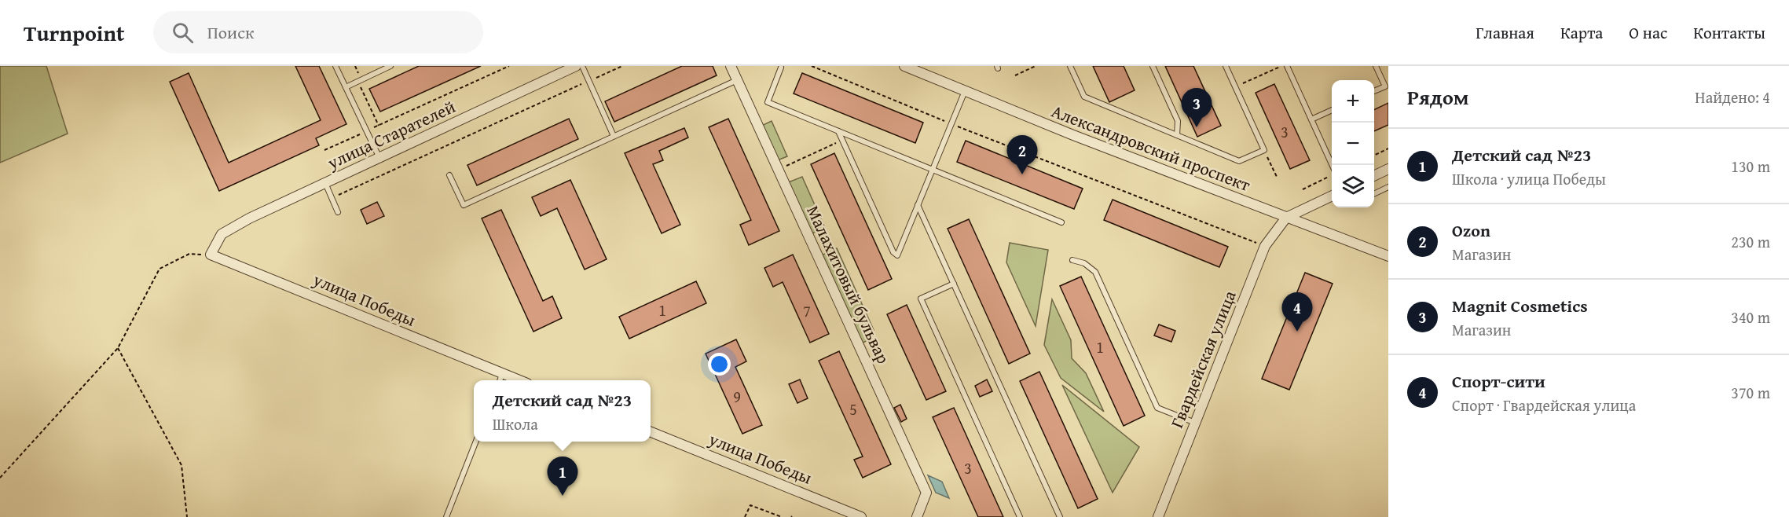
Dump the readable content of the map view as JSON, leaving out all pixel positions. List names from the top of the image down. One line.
{"streets":{"street":["улица Старателей","Александровский проспект","Малахитовый бульвар","улица Победы","Гвардейская улица"]},"crossings":[["улица Старателей","улица Победы"],["Александровский проспект","Гвардейская улица"]],"house_numbers":["3","1","7","1","9","5","3"],"page":{"header":"Turnpoint","search":"Поиск","nav":["Главная","Карта","О нас","Контакты"],"heading":["Рядом","Найдено: 4"],"map_buttons":["+","−"],"pins":["3","2","4","1"],"list":[{"mark":"1","name":"Детский сад №23","note":"Школа · улица Победы","value":"130 m"},{"mark":"2","name":"Ozon","note":"Магазин","value":"230 m"},{"mark":"3","name":"Magnit Cosmetics","note":"Магазин","value":"340 m"},{"mark":"4","name":"Спорт-сити","note":"Спорт · Гвардейская улица","value":"370 m"}],"popup":["Детский сад №23","Школа"]}}
